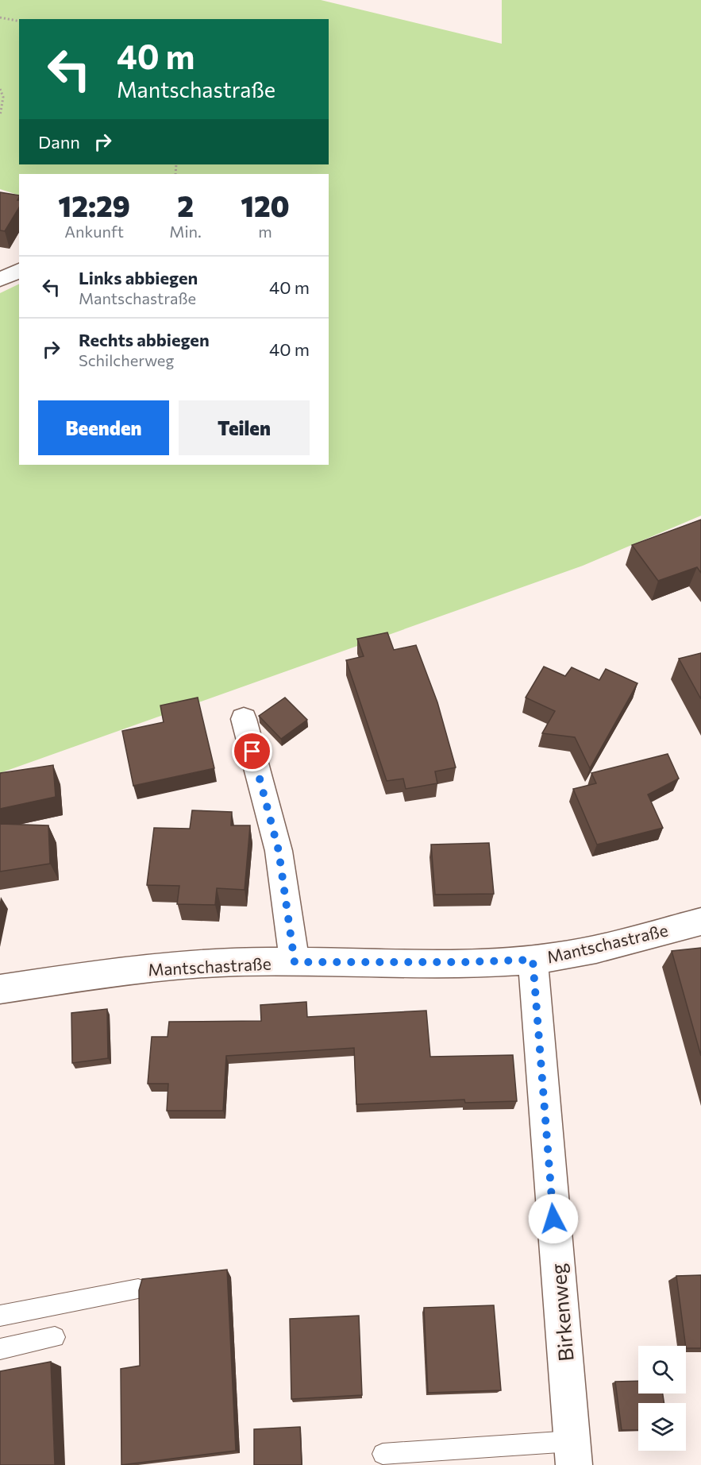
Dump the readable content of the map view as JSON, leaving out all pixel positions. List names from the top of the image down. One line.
{"streets":{"street":["Mantschastraße","Birkenweg"]},"crossings":[["Mantschastraße","Birkenweg"]],"page":{"turn":["40 m","Mantschastraße"],"then":"Dann","eta":["12:29","Ankunft","2","Min.","120","m"],"list":[{"name":"Links abbiegen","note":"Mantschastraße","value":"40 m"},{"name":"Rechts abbiegen","note":"Schilcherweg","value":"40 m"}],"buttons":["Beenden","Teilen"]}}
